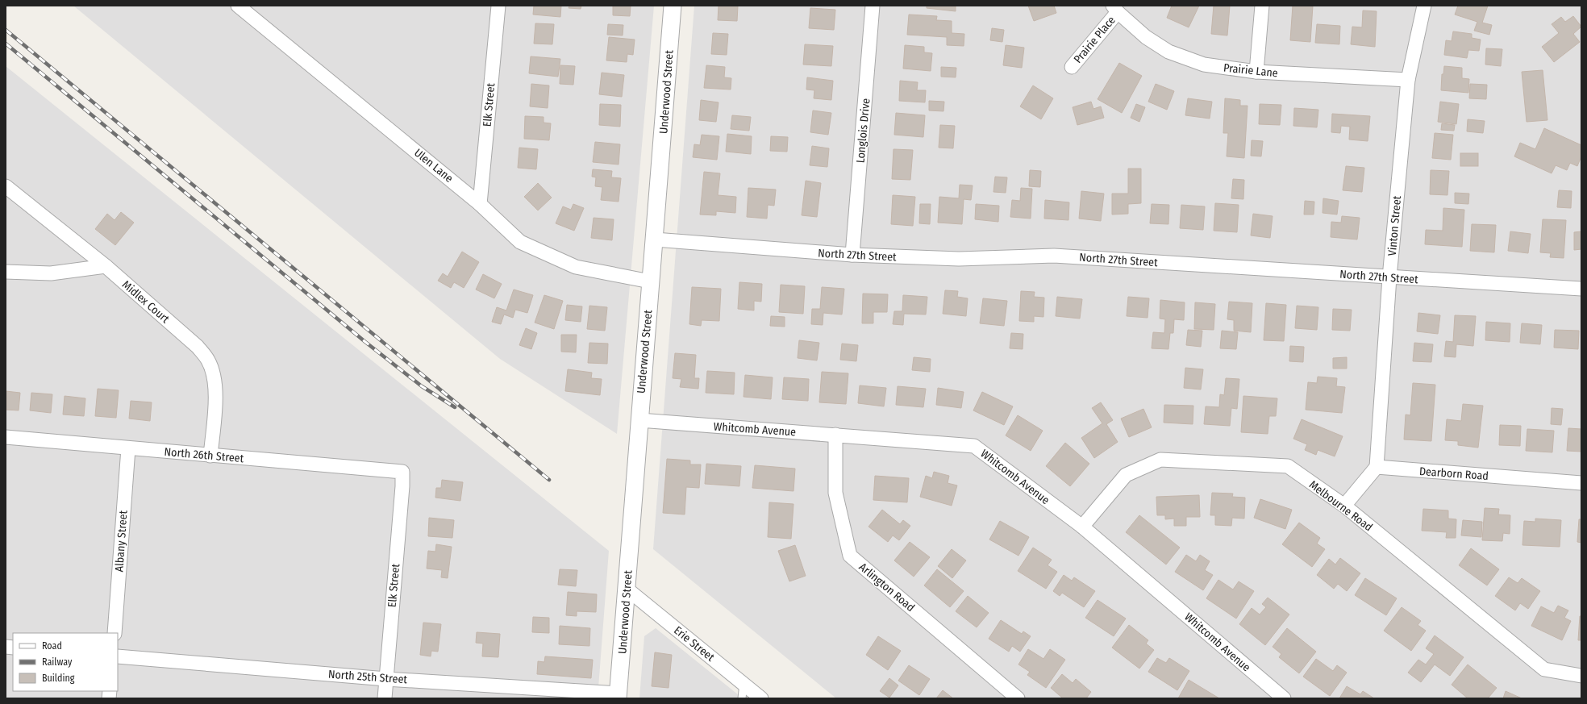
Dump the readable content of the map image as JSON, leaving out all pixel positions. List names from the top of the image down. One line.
{"streets":{"street":["Prairie Place","Prairie Lane","Underwood Street","Elk Street","Longlois Drive","Ulen Lane","Vinton Street","North 27th Street","Midlex Court","Whitcomb Avenue","North 26th Street","Dearborn Road","Melbourne Road","Albany Street","Arlington Road","Erie Street","North 25th Street"]},"crossings":[["Prairie Place","Prairie Lane"],["Prairie Lane","Vinton Street"],["Underwood Street","Ulen Lane"],["Underwood Street","North 27th Street"],["Underwood Street","Whitcomb Avenue"],["Underwood Street","Erie Street"],["Underwood Street","North 25th Street"],["Elk Street","Ulen Lane"],["Elk Street","North 26th Street"],["Elk Street","North 25th Street"],["Longlois Drive","North 27th Street"],["Vinton Street","North 27th Street"],["Vinton Street","Dearborn Road"],["Midlex Court","North 26th Street"],["Whitcomb Avenue","Melbourne Road"],["Whitcomb Avenue","Arlington Road"],["North 26th Street","Albany Street"]],"legend":["Road","Railway","Building"]}
